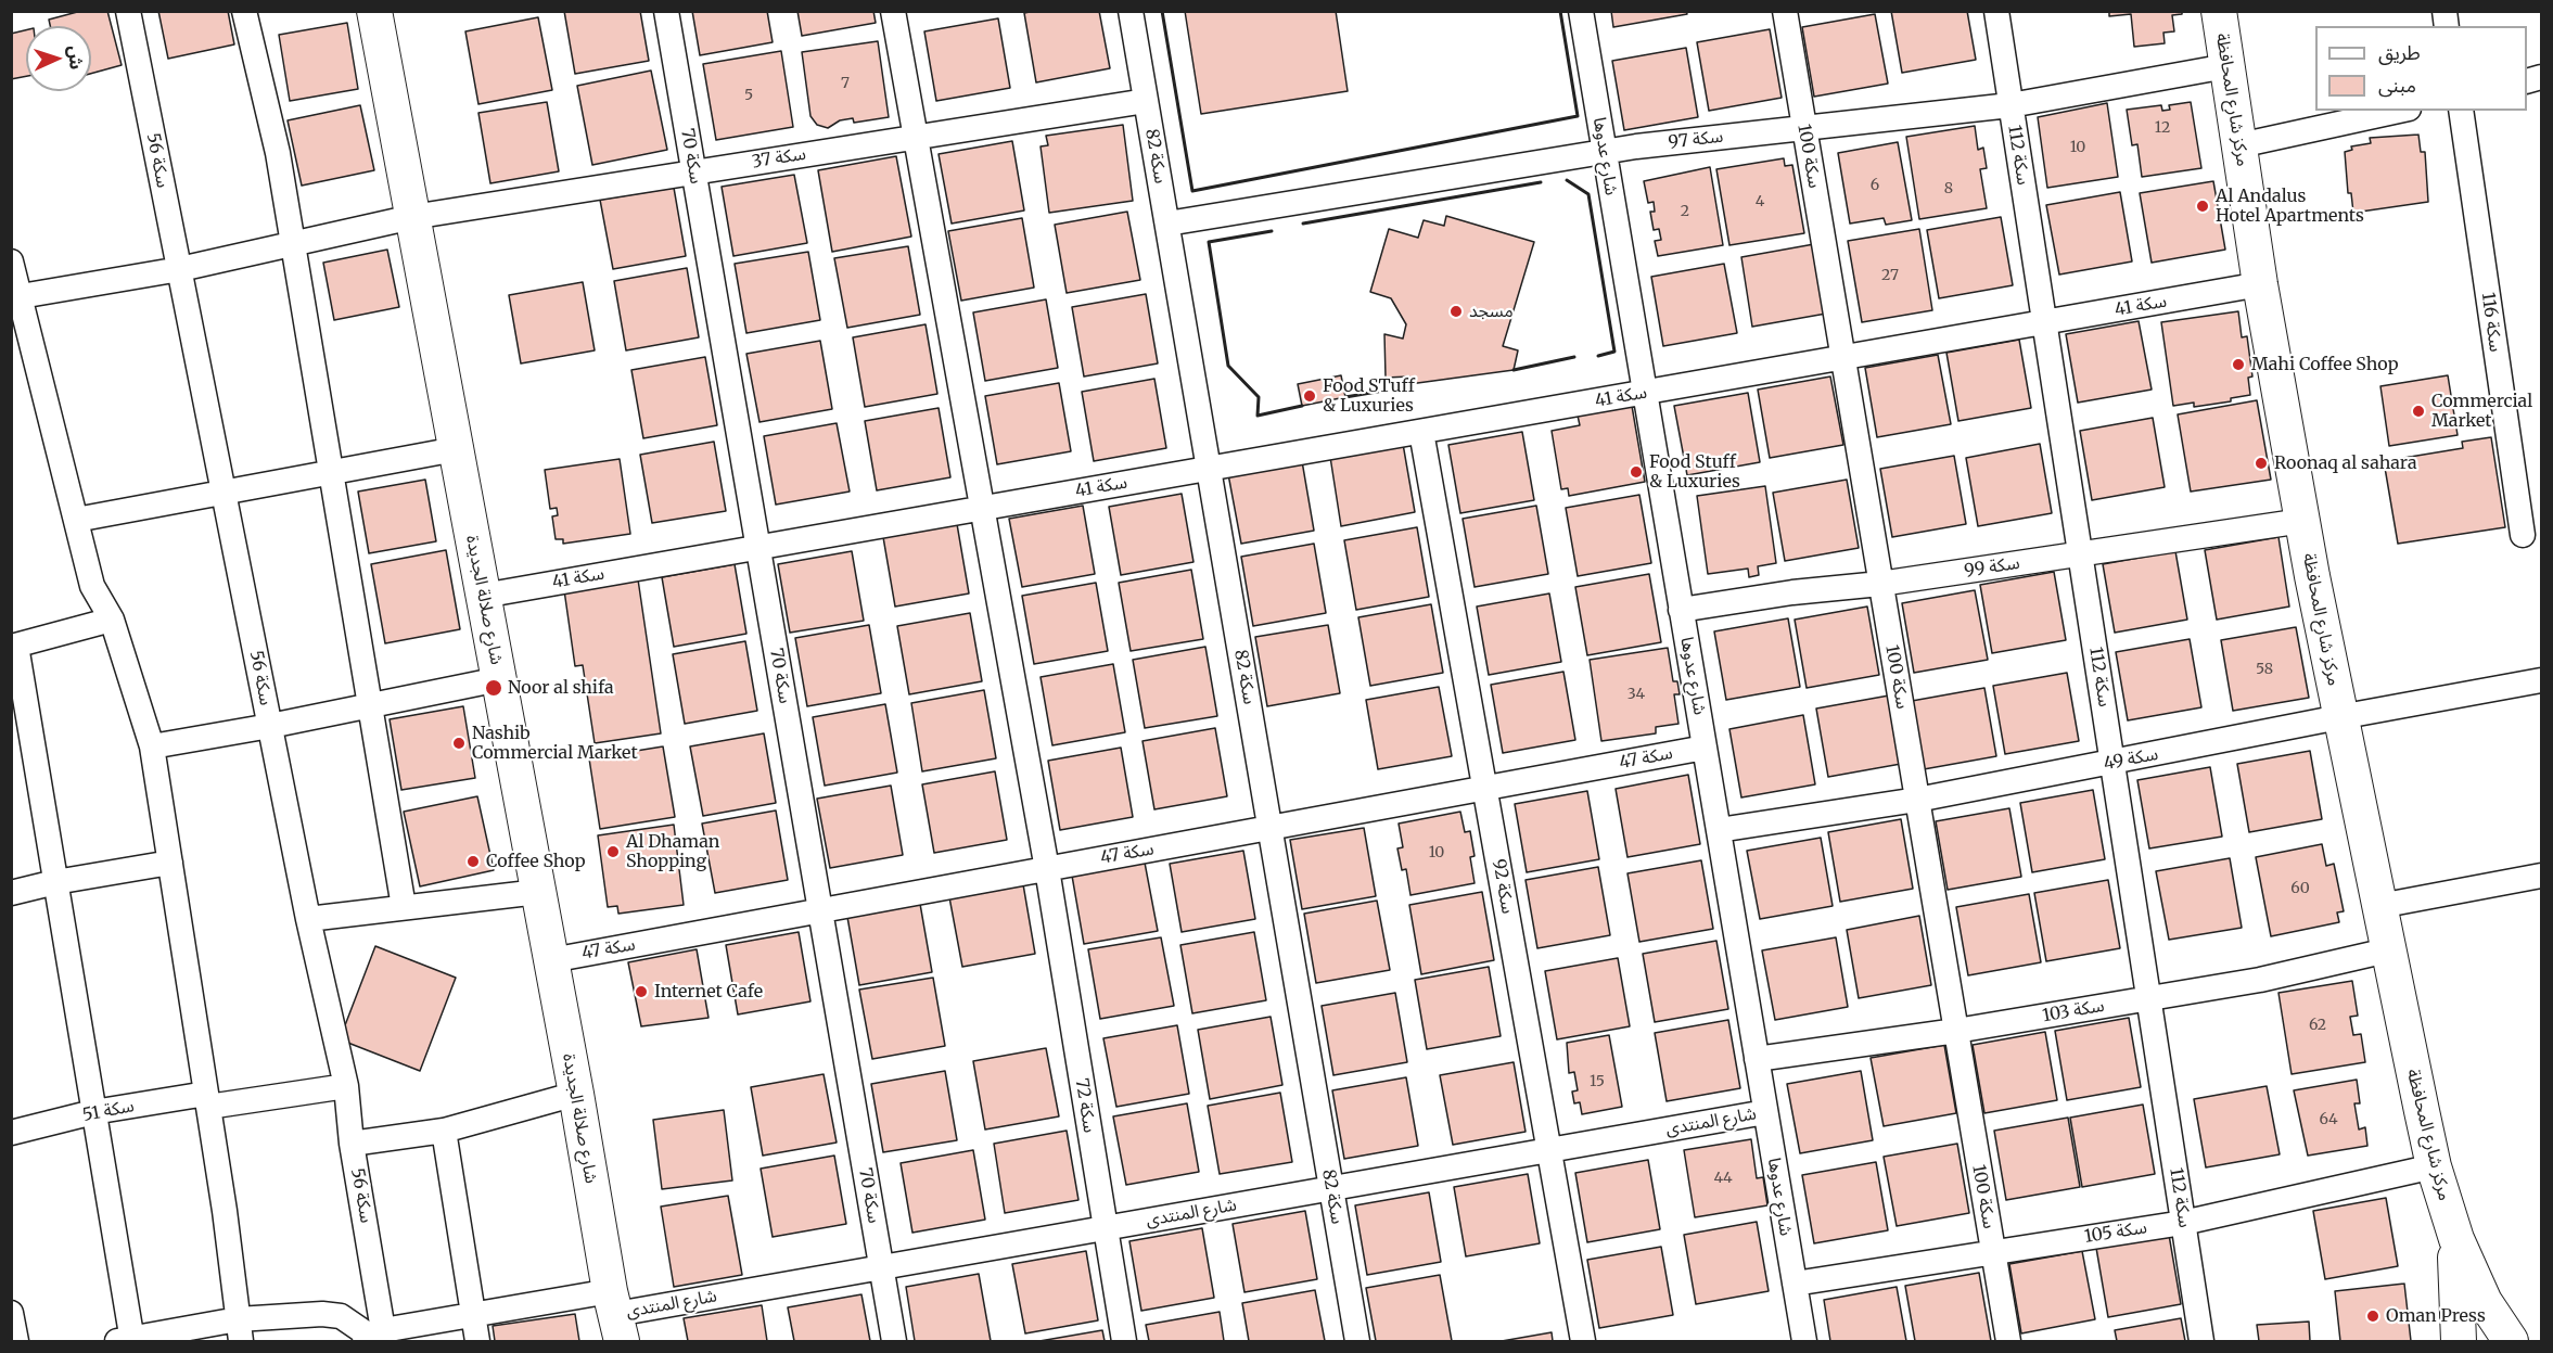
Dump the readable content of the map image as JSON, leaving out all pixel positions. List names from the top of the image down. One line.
{"streets":{"street":["مركز شارع المحافظة","سكة 97","سكة 112","سكة 70","سكة 82","شارع عدوها","سكة 100","سكة 37","سكة 56","سكة 41","سكة 116","سكة 99","شارع صلالة الجديدة","سكة 47","سكة 49","سكة 92","سكة 103","سكة 72","سكة 51","شارع المنتدى","سكة 105"]},"crossings":[["مركز شارع المحافظة","سكة 97"],["مركز شارع المحافظة","سكة 41"],["مركز شارع المحافظة","سكة 99"],["مركز شارع المحافظة","سكة 49"],["مركز شارع المحافظة","سكة 103"],["مركز شارع المحافظة","سكة 105"],["سكة 97","سكة 112"],["سكة 97","سكة 82"],["سكة 97","شارع عدوها"],["سكة 97","سكة 100"],["سكة 112","سكة 41"],["سكة 112","سكة 99"],["سكة 112","سكة 49"],["سكة 112","سكة 103"],["سكة 112","سكة 105"],["سكة 70","سكة 37"],["سكة 70","سكة 41"],["سكة 70","سكة 47"],["سكة 70","شارع المنتدى"],["سكة 82","سكة 37"],["سكة 82","سكة 41"],["سكة 82","سكة 47"],["سكة 82","شارع المنتدى"],["شارع عدوها","سكة 41"],["شارع عدوها","سكة 99"],["شارع عدوها","سكة 47"],["شارع عدوها","سكة 49"],["شارع عدوها","سكة 103"],["شارع عدوها","شارع المنتدى"],["شارع عدوها","سكة 105"],["سكة 100","سكة 41"],["سكة 100","سكة 99"],["سكة 100","سكة 49"],["سكة 100","سكة 103"],["سكة 100","سكة 105"],["سكة 37","سكة 56"],["سكة 37","شارع صلالة الجديدة"],["سكة 56","سكة 51"],["سكة 56","شارع المنتدى"],["سكة 41","شارع صلالة الجديدة"],["سكة 41","سكة 92"],["شارع صلالة الجديدة","سكة 47"],["شارع صلالة الجديدة","شارع المنتدى"],["سكة 47","سكة 92"],["سكة 47","سكة 72"],["سكة 92","شارع المنتدى"],["سكة 72","شارع المنتدى"]],"places":["Al Andalus Hotel Apartments","مسجد","Mahi Coffee Shop","Food STuff & Luxuries","Commercial Market","Roonaq al sahara","Food Stuff & Luxuries","Noor al shifa","Nashib Commercial Market","Al Dhaman Shopping","Coffee Shop","Internet Cafe","Oman Press"],"house_numbers":["7","5","12","10","6","8","4","2","27","58","34","10","60","62","15","64","44"],"legend":["طريق","مبنى"],"north":"right"}
